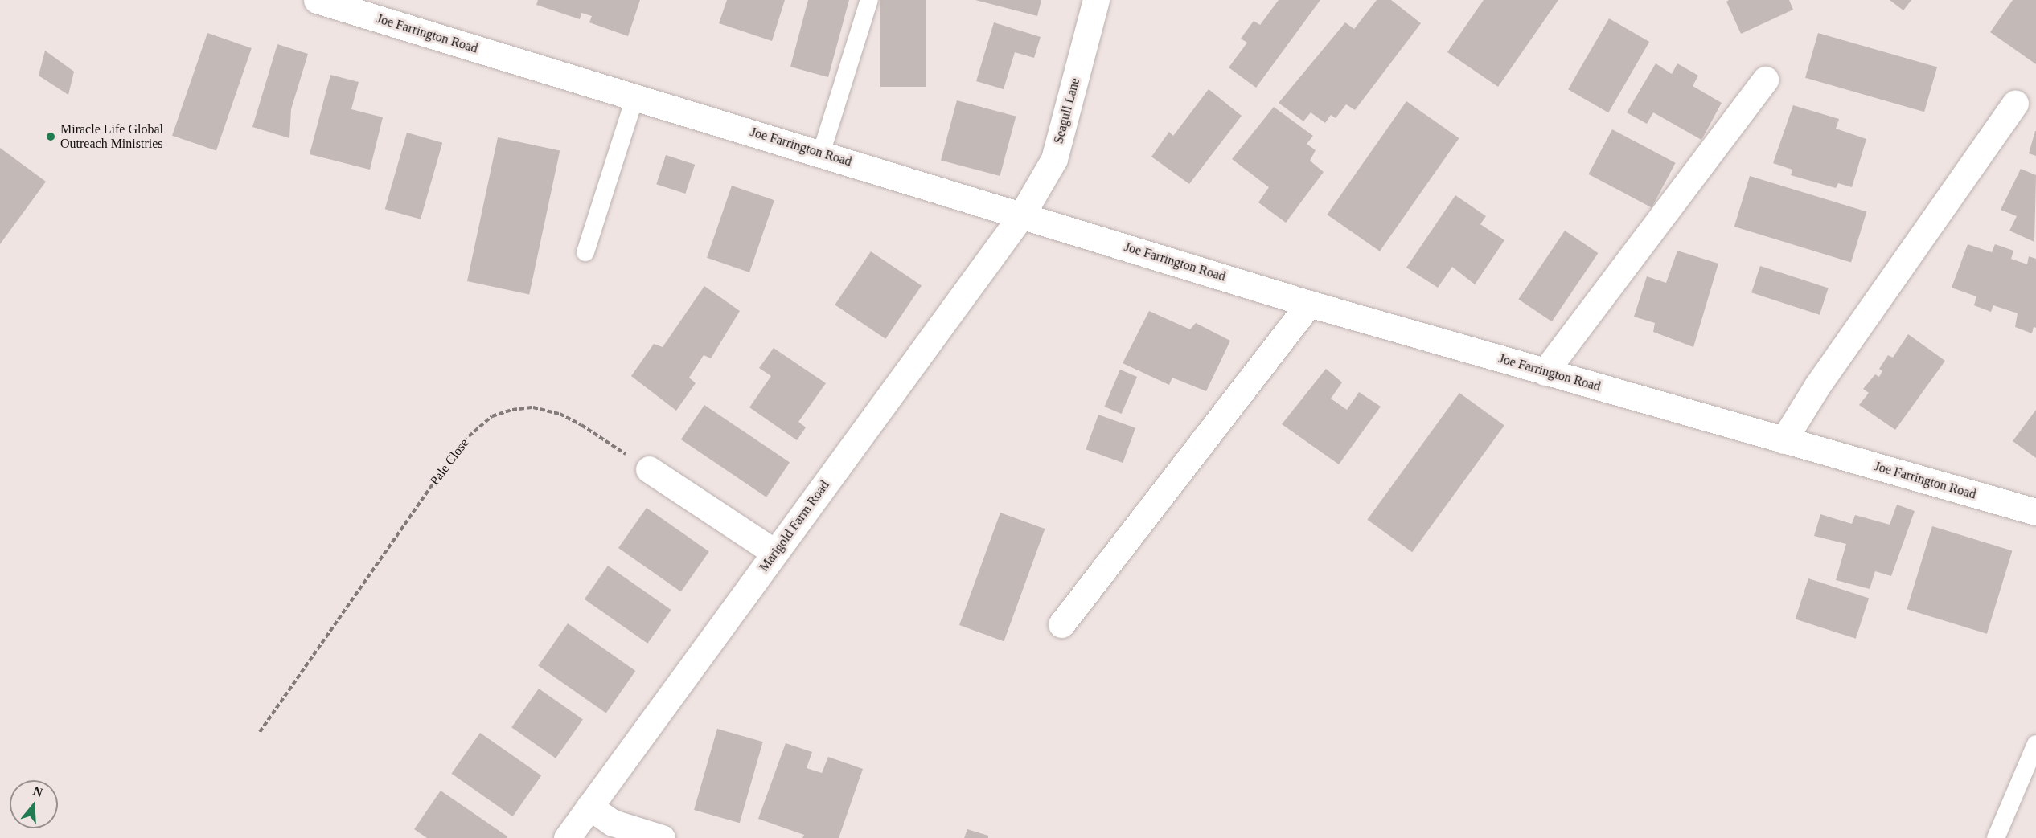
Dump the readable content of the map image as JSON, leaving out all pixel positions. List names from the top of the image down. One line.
{"streets":{"street":["Joe Farrington Road","Seagull Lane","Marigold Farm Road"],"path":["Pale Close"]},"crossings":[["Joe Farrington Road","Seagull Lane"],["Joe Farrington Road","Marigold Farm Road"],["Seagull Lane","Marigold Farm Road"]],"places":["Miracle Life Global Outreach Ministries"],"north":"top"}
